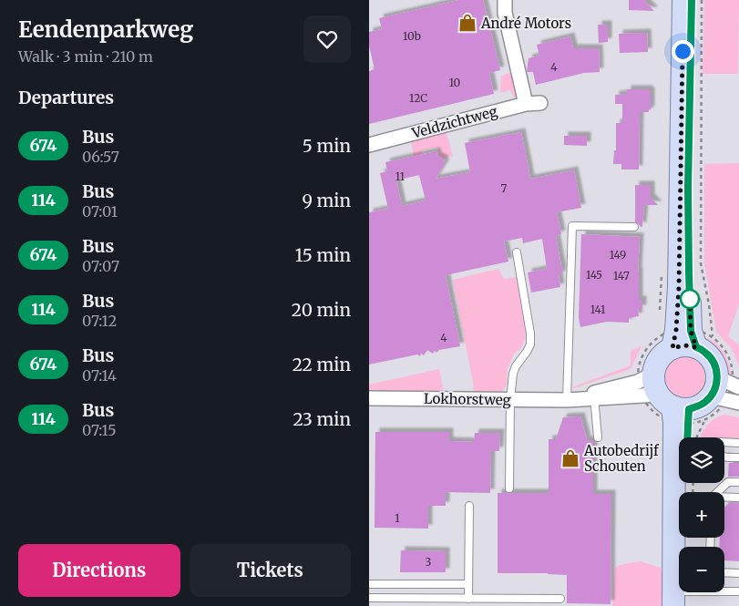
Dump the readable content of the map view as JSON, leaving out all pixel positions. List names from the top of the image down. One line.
{"streets":{"street":["Veldzichtweg","Lokhorstweg"]},"places":{"shop":["André Motors","Autobedrijf Schouten"]},"lines":["bus line 674"],"house_numbers":["10b","4","10","12C","11","7","149","145","147","141","4","1","3"],"page":{"heading":[["Eendenparkweg","Walk · 3 min · 210 m"],"Departures"],"list":[{"mark":"674","name":"Bus","note":"06:57","value":"5 min"},{"mark":"114","name":"Bus","note":"07:01","value":"9 min"},{"mark":"674","name":"Bus","note":"07:07","value":"15 min"},{"mark":"114","name":"Bus","note":"07:12","value":"20 min"},{"mark":"674","name":"Bus","note":"07:14","value":"22 min"},{"mark":"114","name":"Bus","note":"07:15","value":"23 min"}],"map_buttons":["+","−"],"buttons":["Directions","Tickets"]}}
